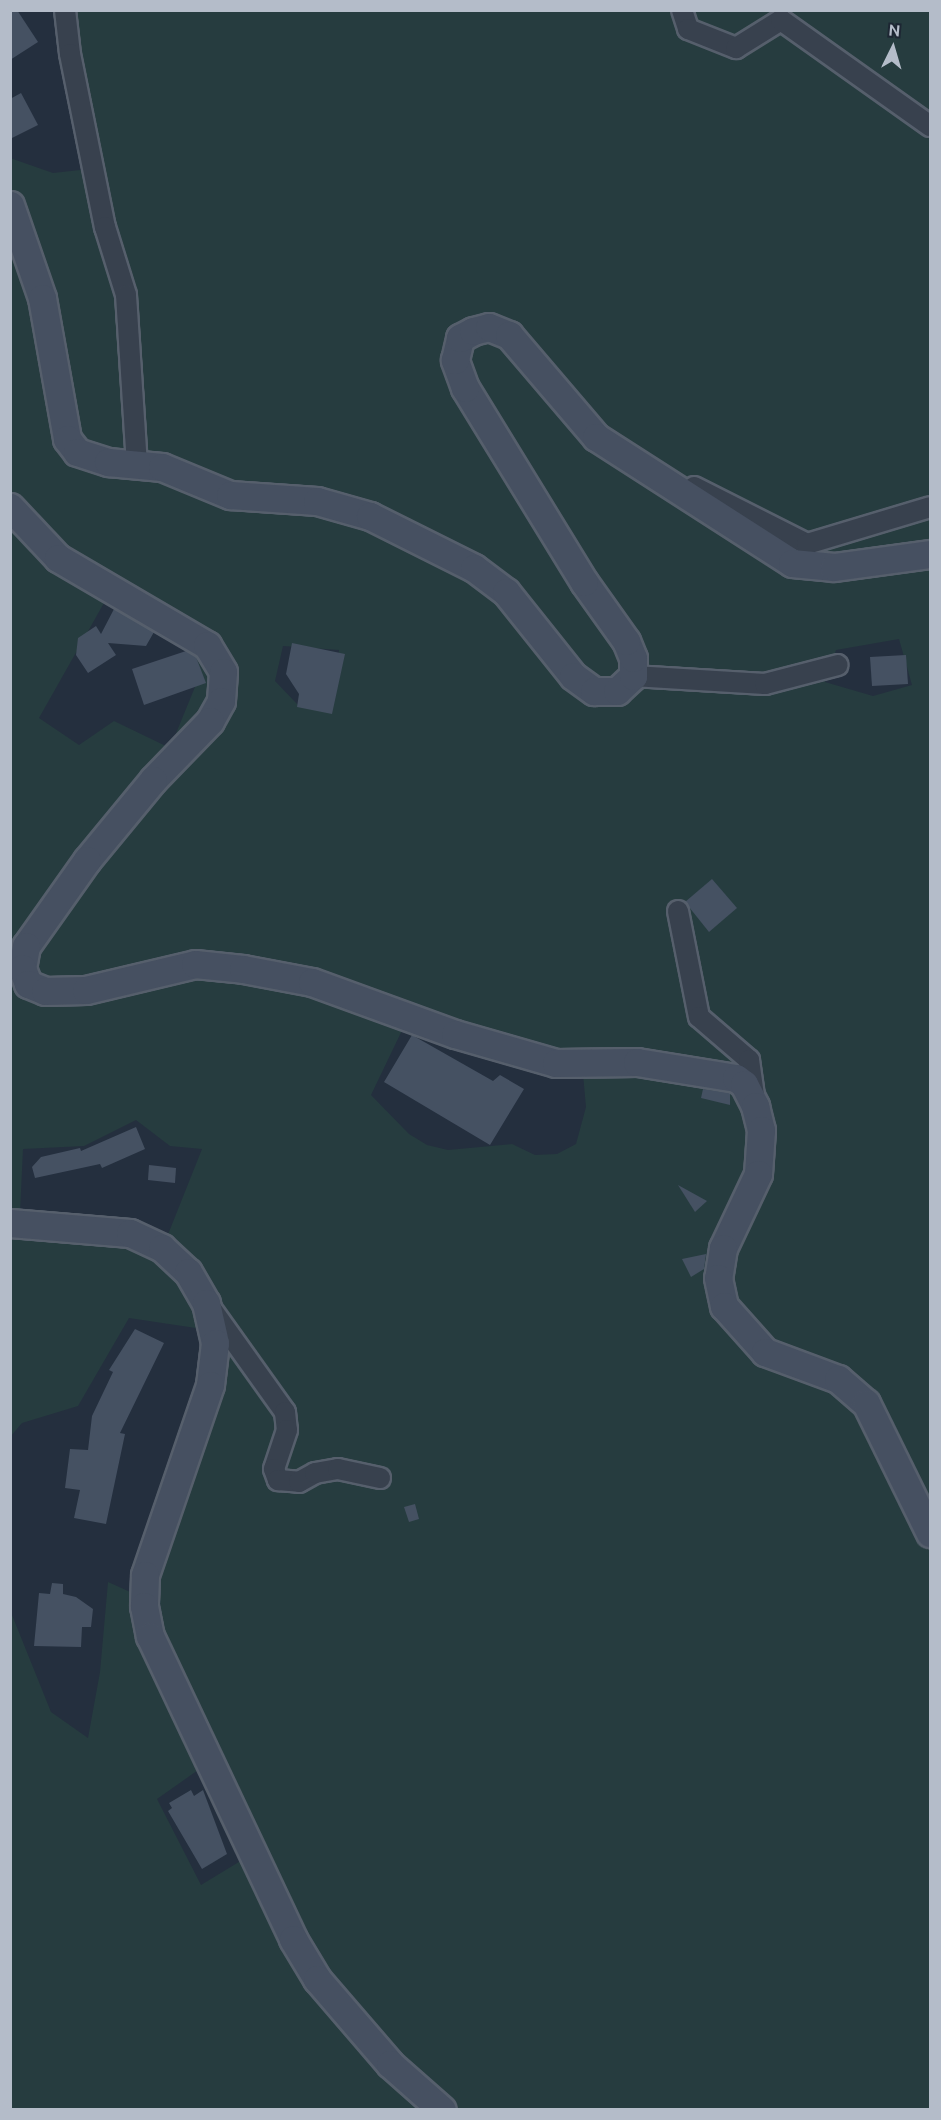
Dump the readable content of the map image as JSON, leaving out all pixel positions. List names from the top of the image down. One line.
{"north":"top"}
